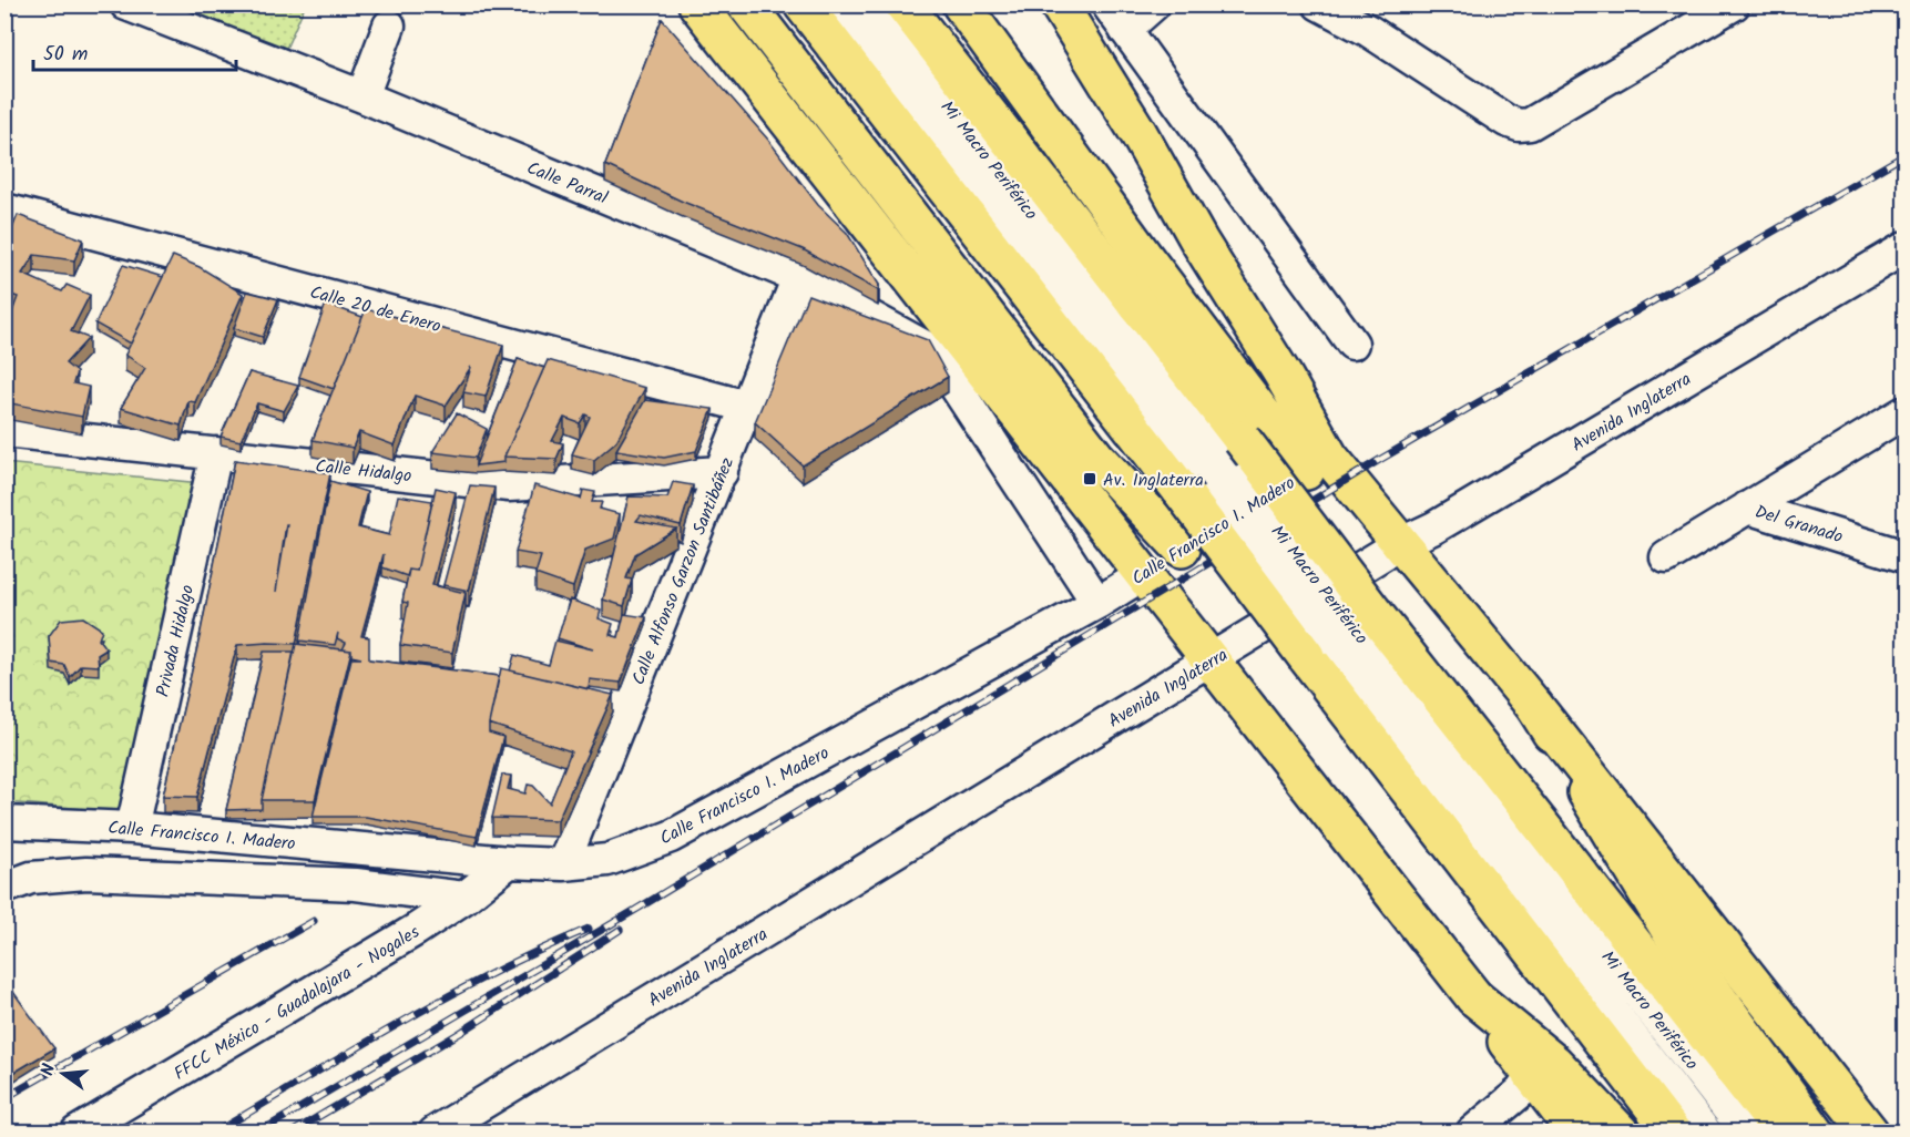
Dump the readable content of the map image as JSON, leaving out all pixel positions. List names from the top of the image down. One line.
{"streets":{"main road":["Calle Francisco I. Madero"],"street":["Mi Macro Periférico","Calle Parral","Calle 20 de Enero","Avenida Inglaterra","Calle Hidalgo","Del Granado","Calle Alfonso Garzon Santibáñez","Privada Hidalgo","FFCC México - Guadalajara - Nogales"]},"crossings":[["Calle Parral","Calle Alfonso Garzon Santibáñez"],["Calle 20 de Enero","Calle Alfonso Garzon Santibáñez"],["Calle Hidalgo","Calle Alfonso Garzon Santibáñez"],["Calle Hidalgo","Privada Hidalgo"],["Calle Francisco I. Madero","Calle Alfonso Garzon Santibáñez"],["Calle Francisco I. Madero","Privada Hidalgo"],["Calle Francisco I. Madero","FFCC México - Guadalajara - Nogales"]],"places":{"transit":["Av. Inglaterra"]},"scale_bar":"50 m","north":"left"}
